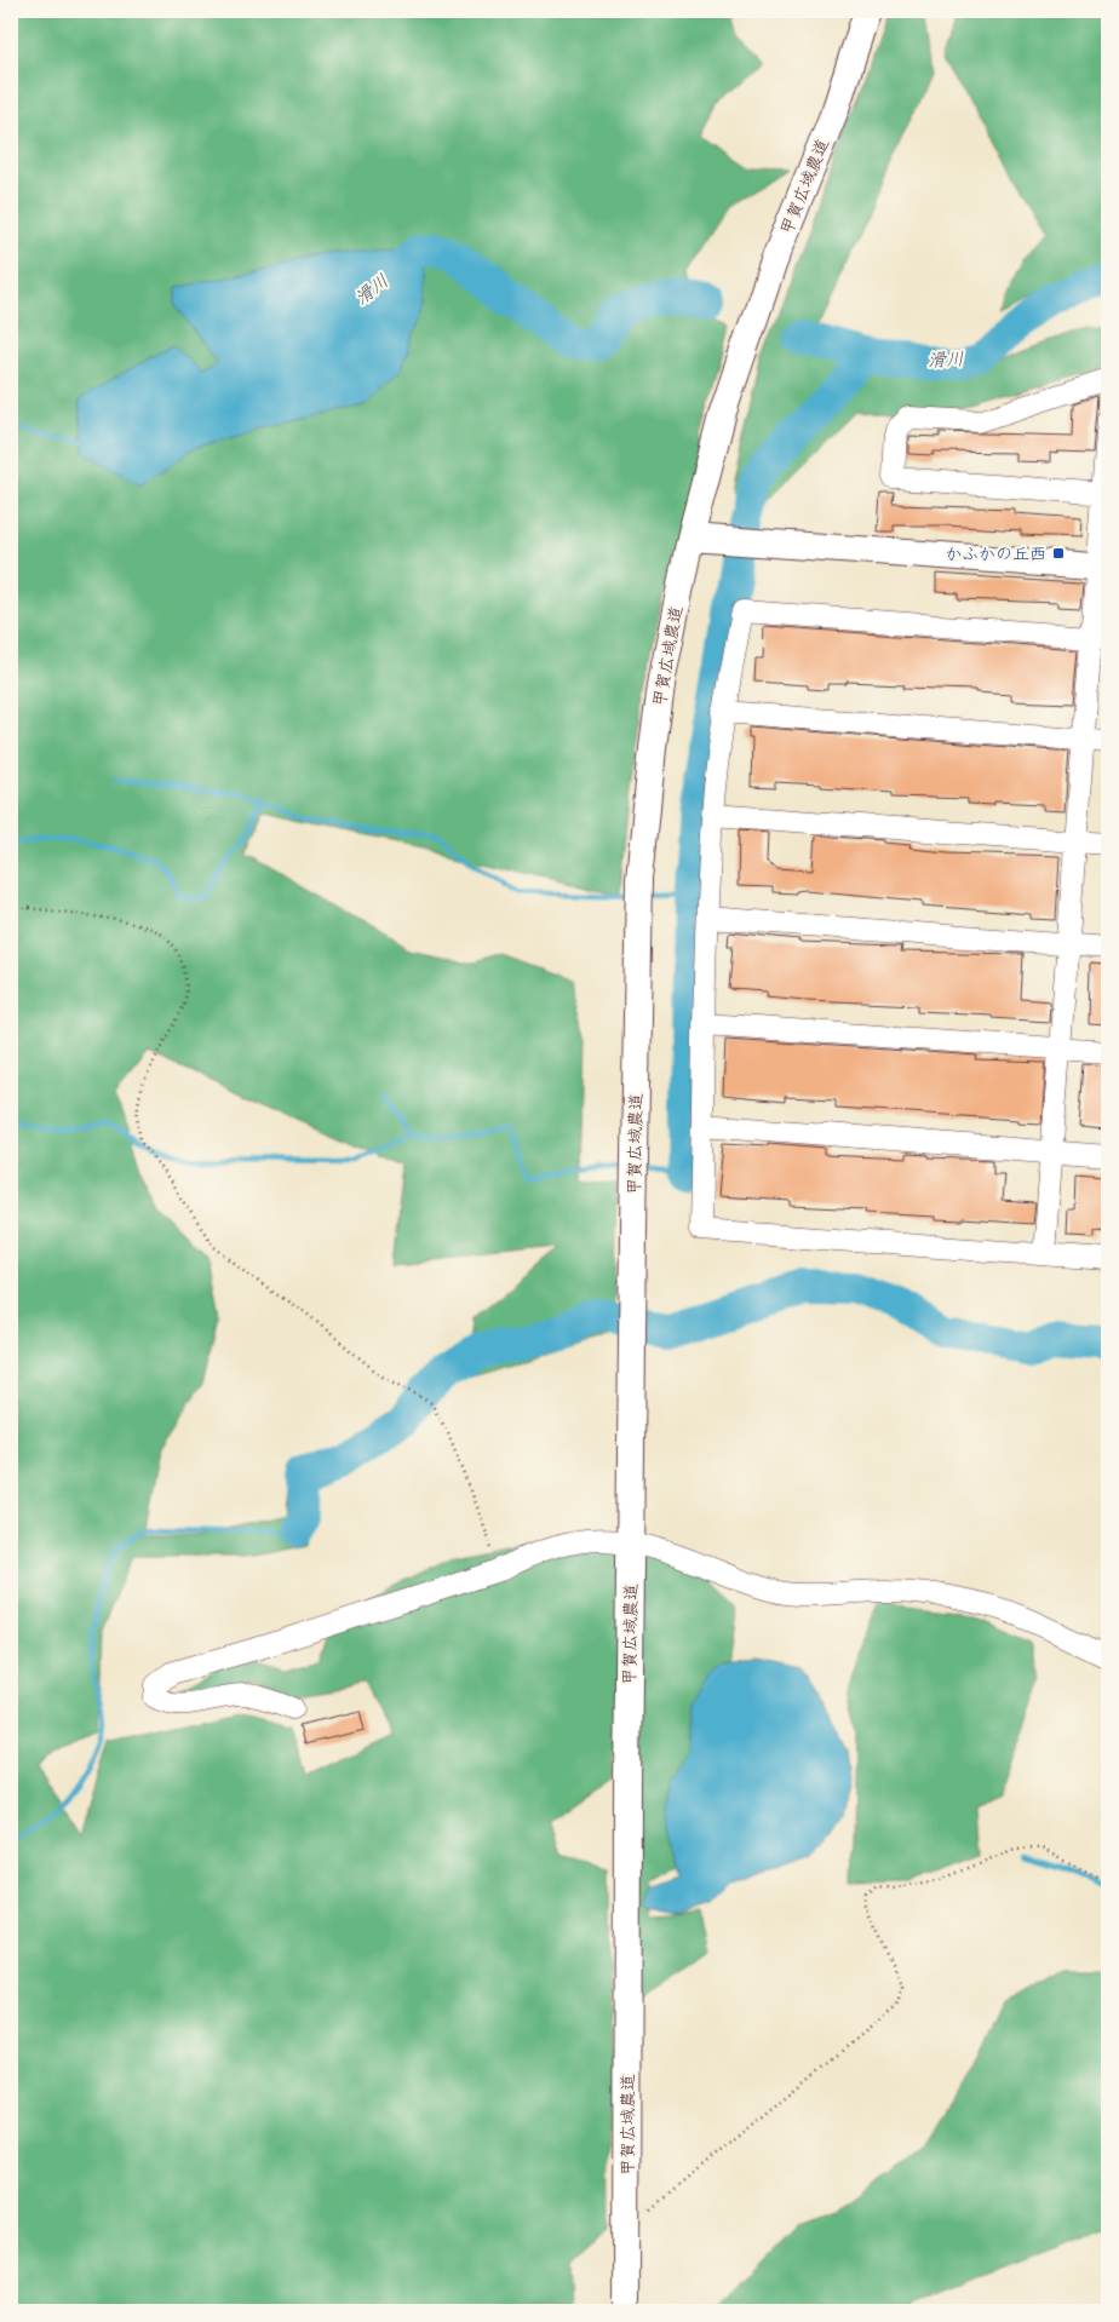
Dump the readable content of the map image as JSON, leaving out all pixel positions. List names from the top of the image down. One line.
{"streets":{"street":["甲賀広域農道"]},"water":["滑川"],"places":{"transit":["かふかの丘西"]}}
